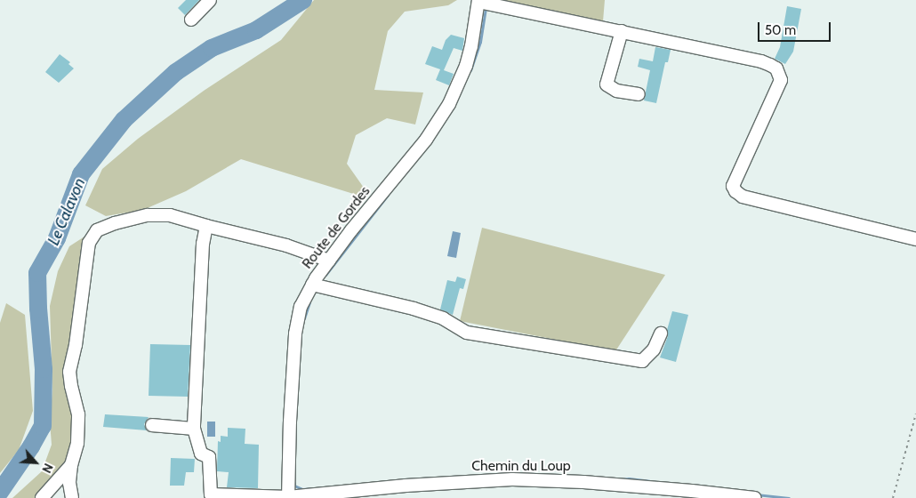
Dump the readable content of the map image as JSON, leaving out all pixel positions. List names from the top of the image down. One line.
{"streets":{"street":["Route de Gordes","Chemin du Loup"]},"crossings":[["Route de Gordes","Chemin du Loup"]],"water":["Le Calavon"],"scale_bar":"50 m","north":"bottom right"}
